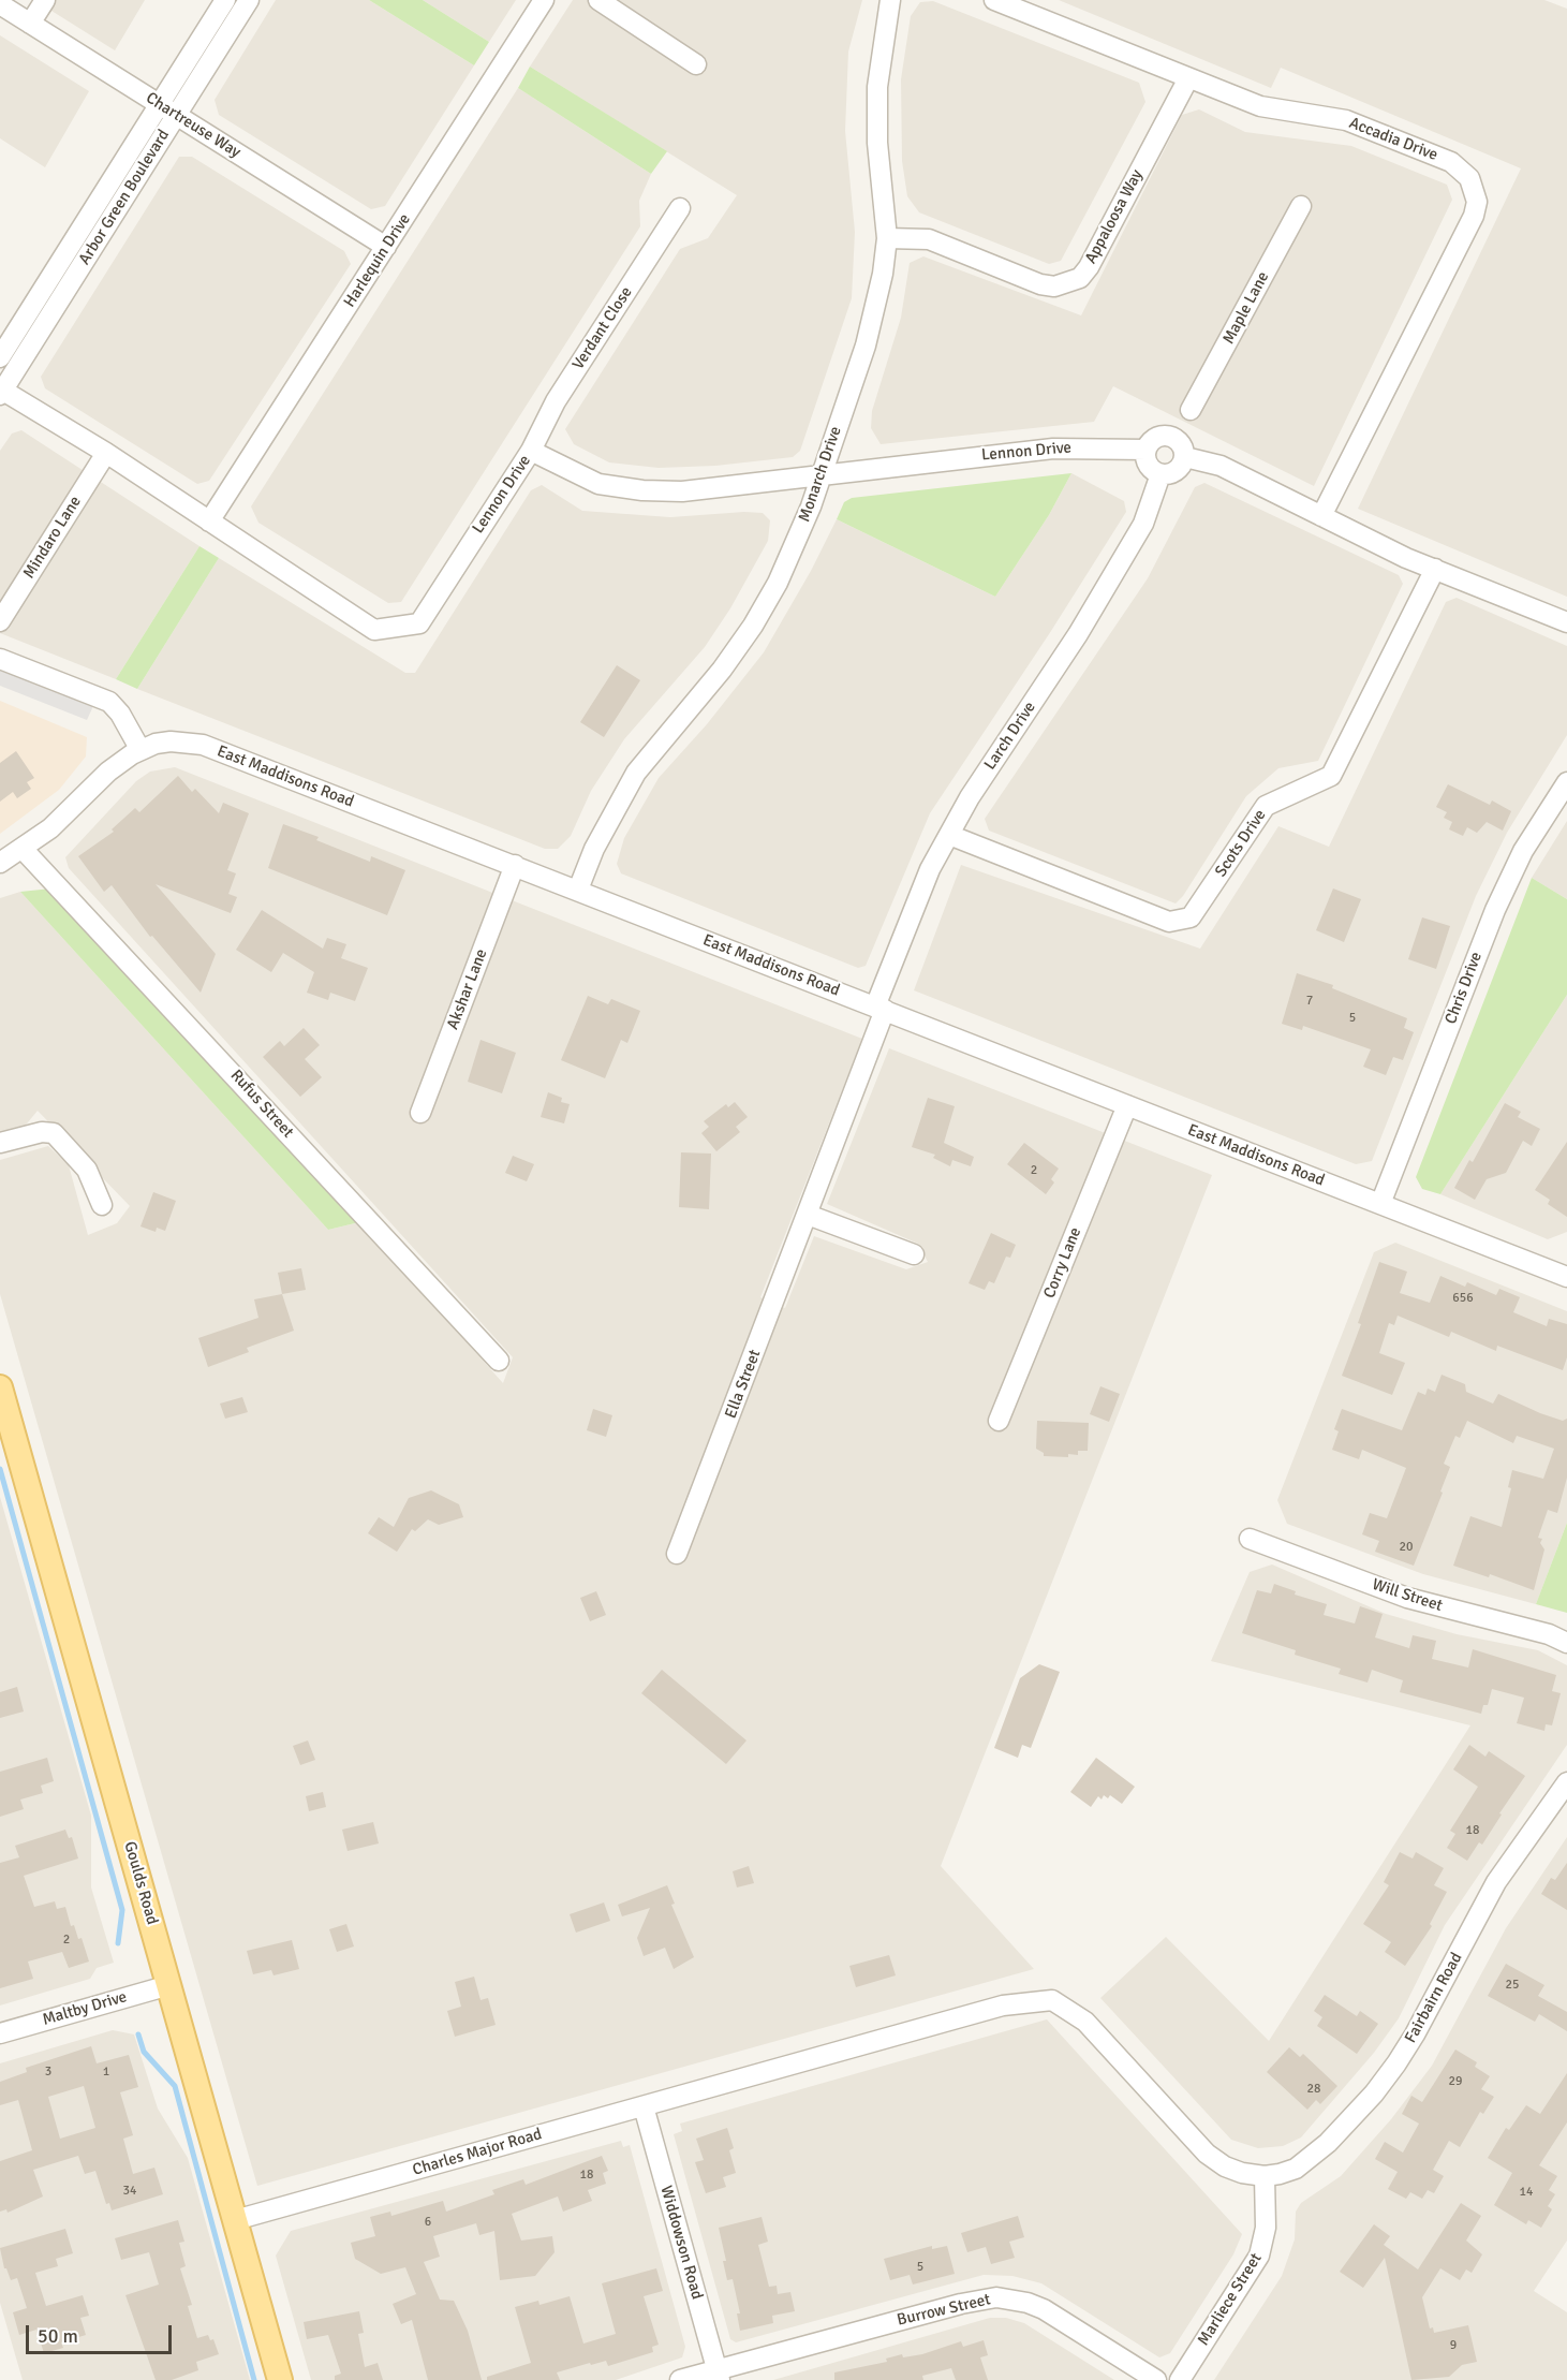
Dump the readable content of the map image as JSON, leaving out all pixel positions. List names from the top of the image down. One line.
{"streets":{"main road":["Goulds Road"],"street":["Chartreuse Way","Accadia Drive","Arbor Green Boulevard","Appaloosa Way","Harlequin Drive","Maple Lane","Verdant Close","Lennon Drive","Monarch Drive","Mindaro Lane","Larch Drive","East Maddisons Road","Scots Drive","Chris Drive","Akshar Lane","Rufus Street","Corry Lane","Ella Street","Will Street","Fairbairn Road","Maltby Drive","Charles Major Road","Widdowson Road","Marliece Street","Burrow Street"]},"crossings":[["Chartreuse Way","Arbor Green Boulevard"],["Chartreuse Way","Harlequin Drive"],["Accadia Drive","Appaloosa Way"],["Arbor Green Boulevard","Lennon Drive"],["Appaloosa Way","Monarch Drive"],["Harlequin Drive","Lennon Drive"],["Verdant Close","Lennon Drive"],["Lennon Drive","Monarch Drive"],["Lennon Drive","Mindaro Lane"],["Lennon Drive","Larch Drive"],["Monarch Drive","East Maddisons Road"],["Larch Drive","East Maddisons Road"],["Larch Drive","Scots Drive"],["Larch Drive","Ella Street"],["East Maddisons Road","Chris Drive"],["East Maddisons Road","Akshar Lane"],["East Maddisons Road","Rufus Street"],["East Maddisons Road","Corry Lane"],["East Maddisons Road","Ella Street"],["Goulds Road","Maltby Drive"],["Goulds Road","Charles Major Road"],["Fairbairn Road","Charles Major Road"],["Fairbairn Road","Marliece Street"],["Charles Major Road","Widdowson Road"],["Charles Major Road","Marliece Street"],["Widdowson Road","Burrow Street"]],"house_numbers":["7","5","2","656","20","18","2","25","3","1","29","28","18","34","14","6","5","9"],"scale_bar":"50 m"}
